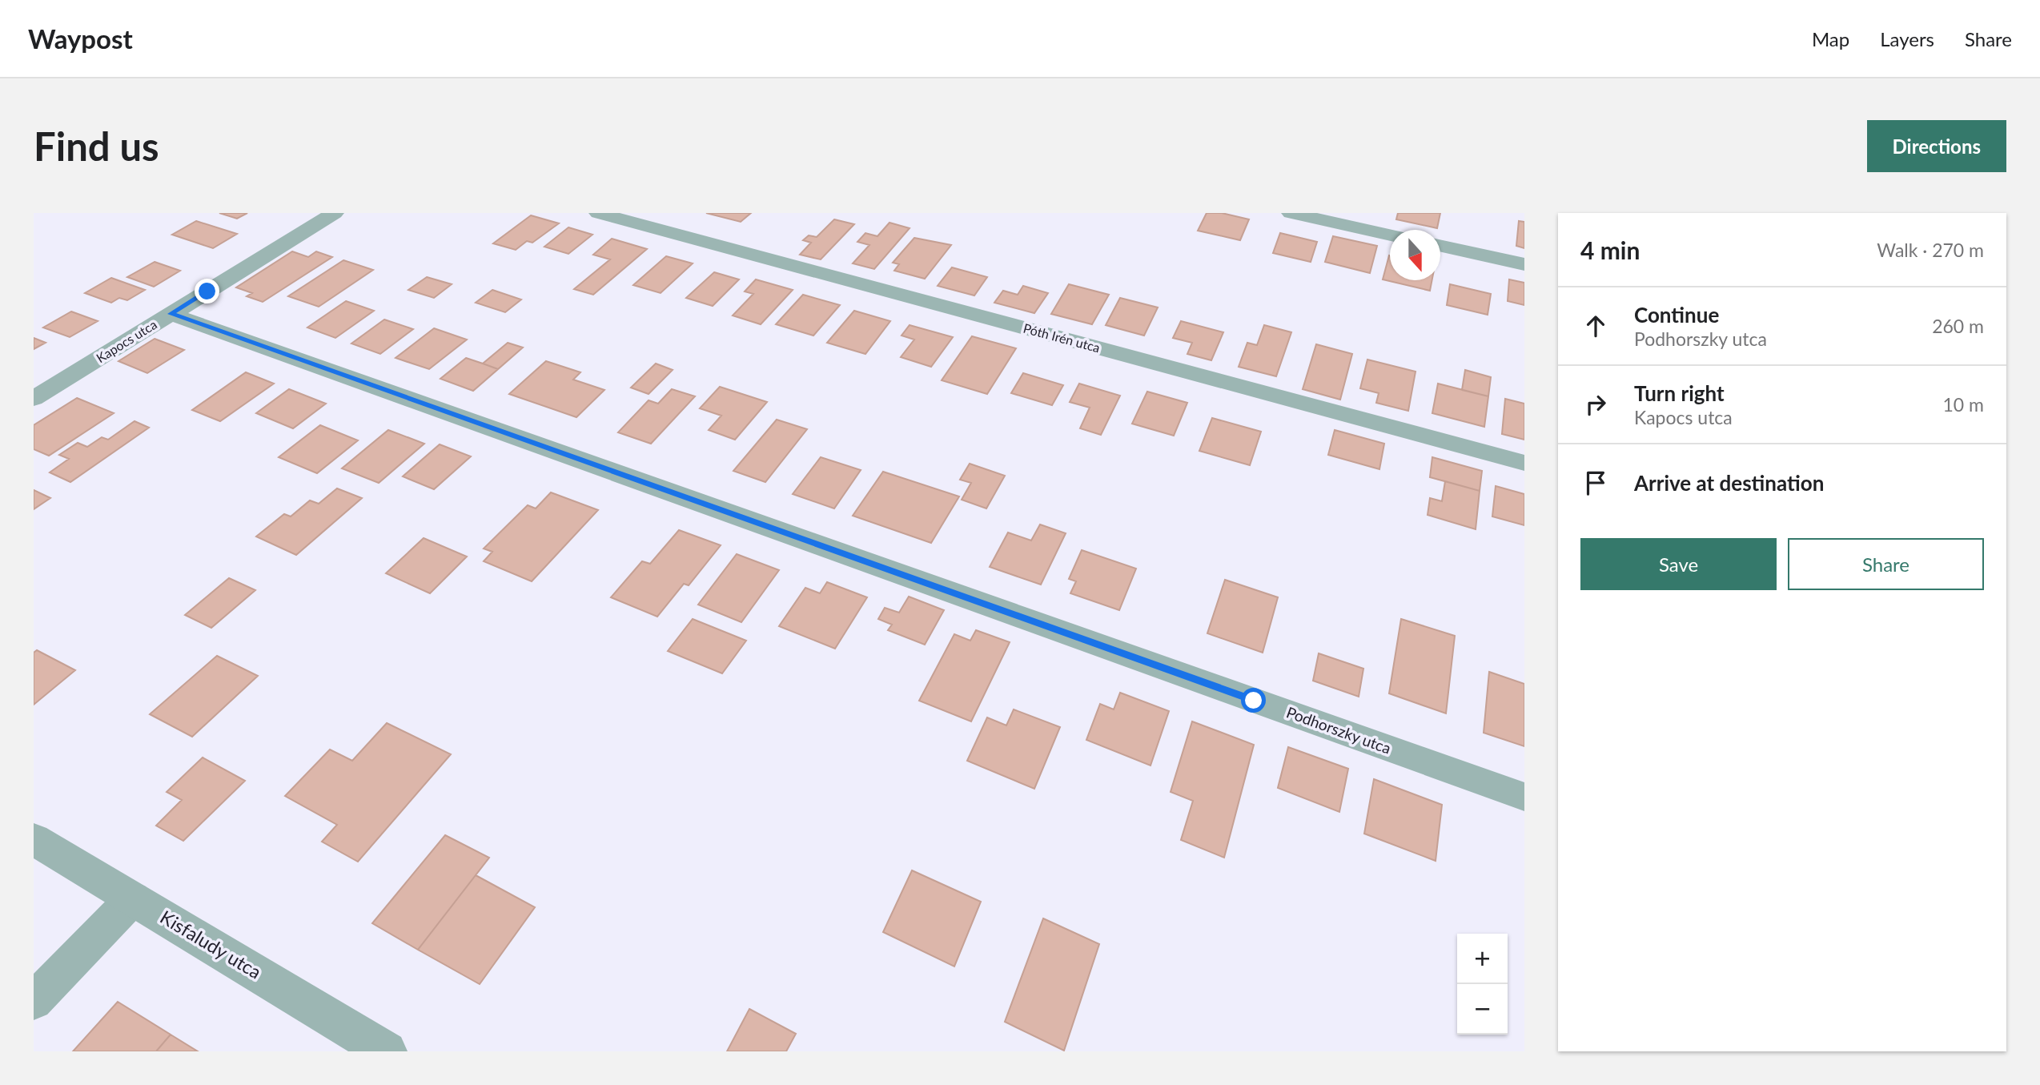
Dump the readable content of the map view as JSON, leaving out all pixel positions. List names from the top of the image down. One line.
{"streets":{"street":["Póth Irén utca","Kapocs utca","Podhorszky utca","Kisfaludy utca"]},"crossings":[["Kapocs utca","Podhorszky utca"]],"north":"bottom","page":{"header":"Waypost","nav":["Map","Layers","Share"],"buttons":["Directions",["Save","Share"]],"title":"Find us","heading":["4 min","Walk · 270 m"],"list":[["Continue","Podhorszky utca","260 m"],["Turn right","Kapocs utca","10 m"],"Arrive at destination"],"map_buttons":["+","−"]}}
